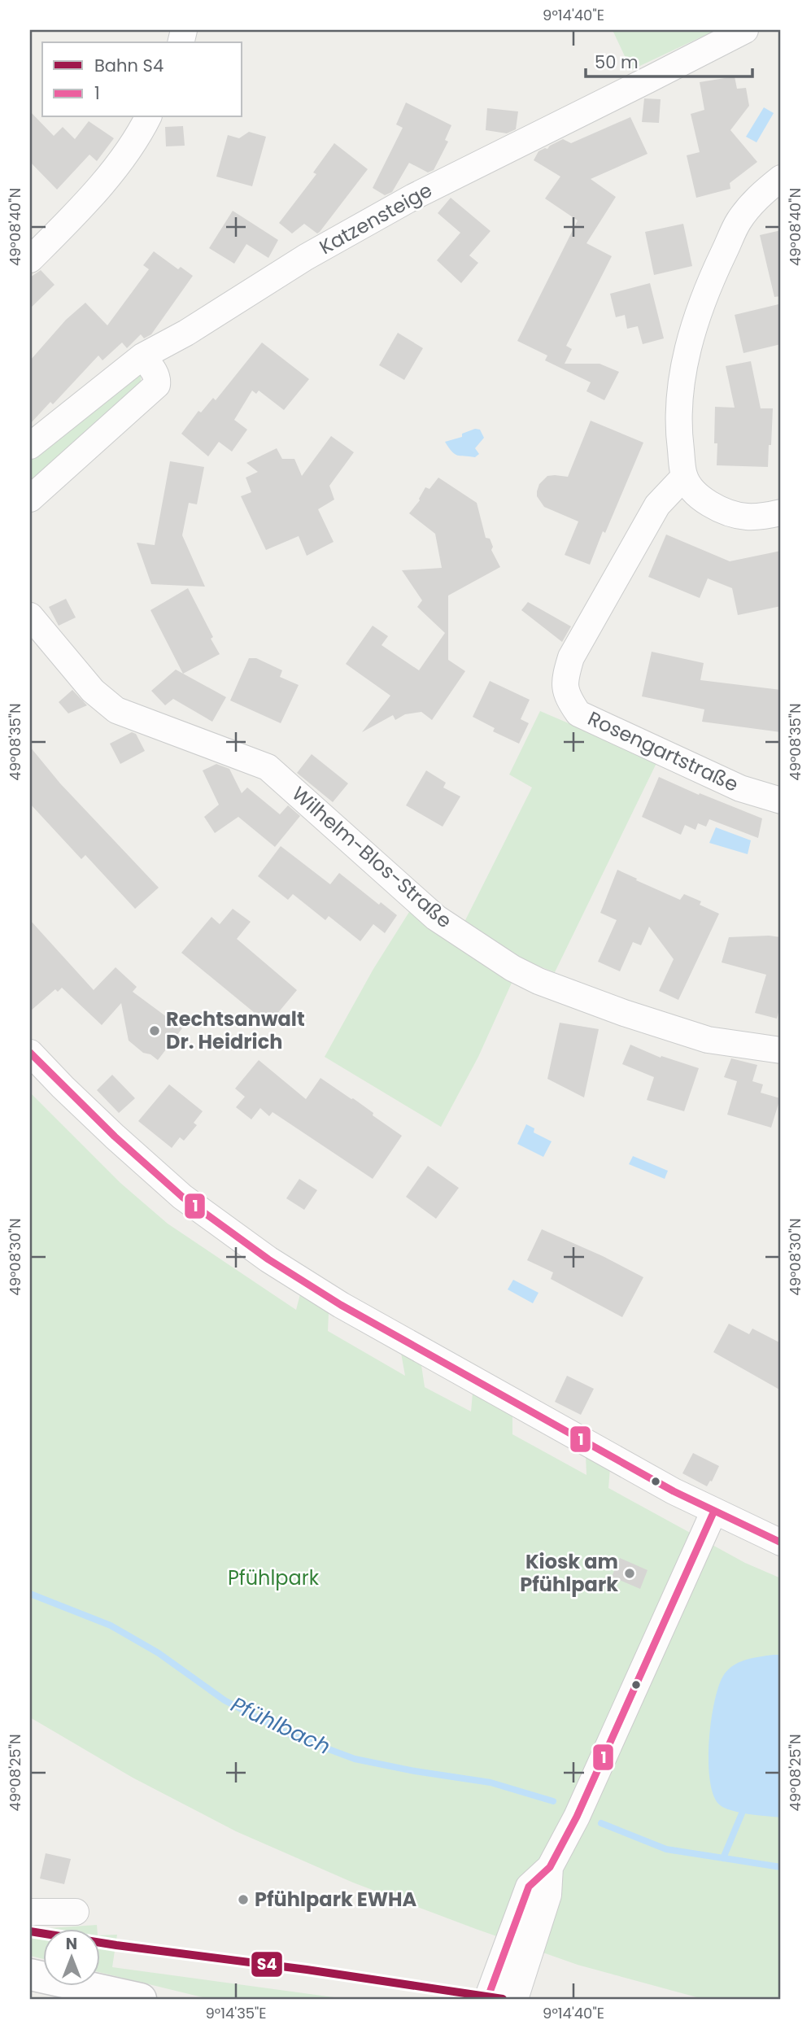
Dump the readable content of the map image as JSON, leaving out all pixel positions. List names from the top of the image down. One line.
{"streets":{"street":["Katzensteige","Rosengartstraße","Wilhelm-Blos-Straße"]},"water":["Pfühlbach"],"parks":["Pfühlpark"],"places":["Rechtsanwalt Dr. Heidrich","Kiosk am Pfühlpark","Pfühlpark EWHA"],"lines":["transit line 1","rail line S4"],"legend":["Bahn S4","1"],"scale_bar":"50 m","north":"top","coordinates":["9°14'40\"E","49°08'40\"N","49°08'35\"N","49°08'30\"N","49°08'25\"N","9°14'35\"E"]}
